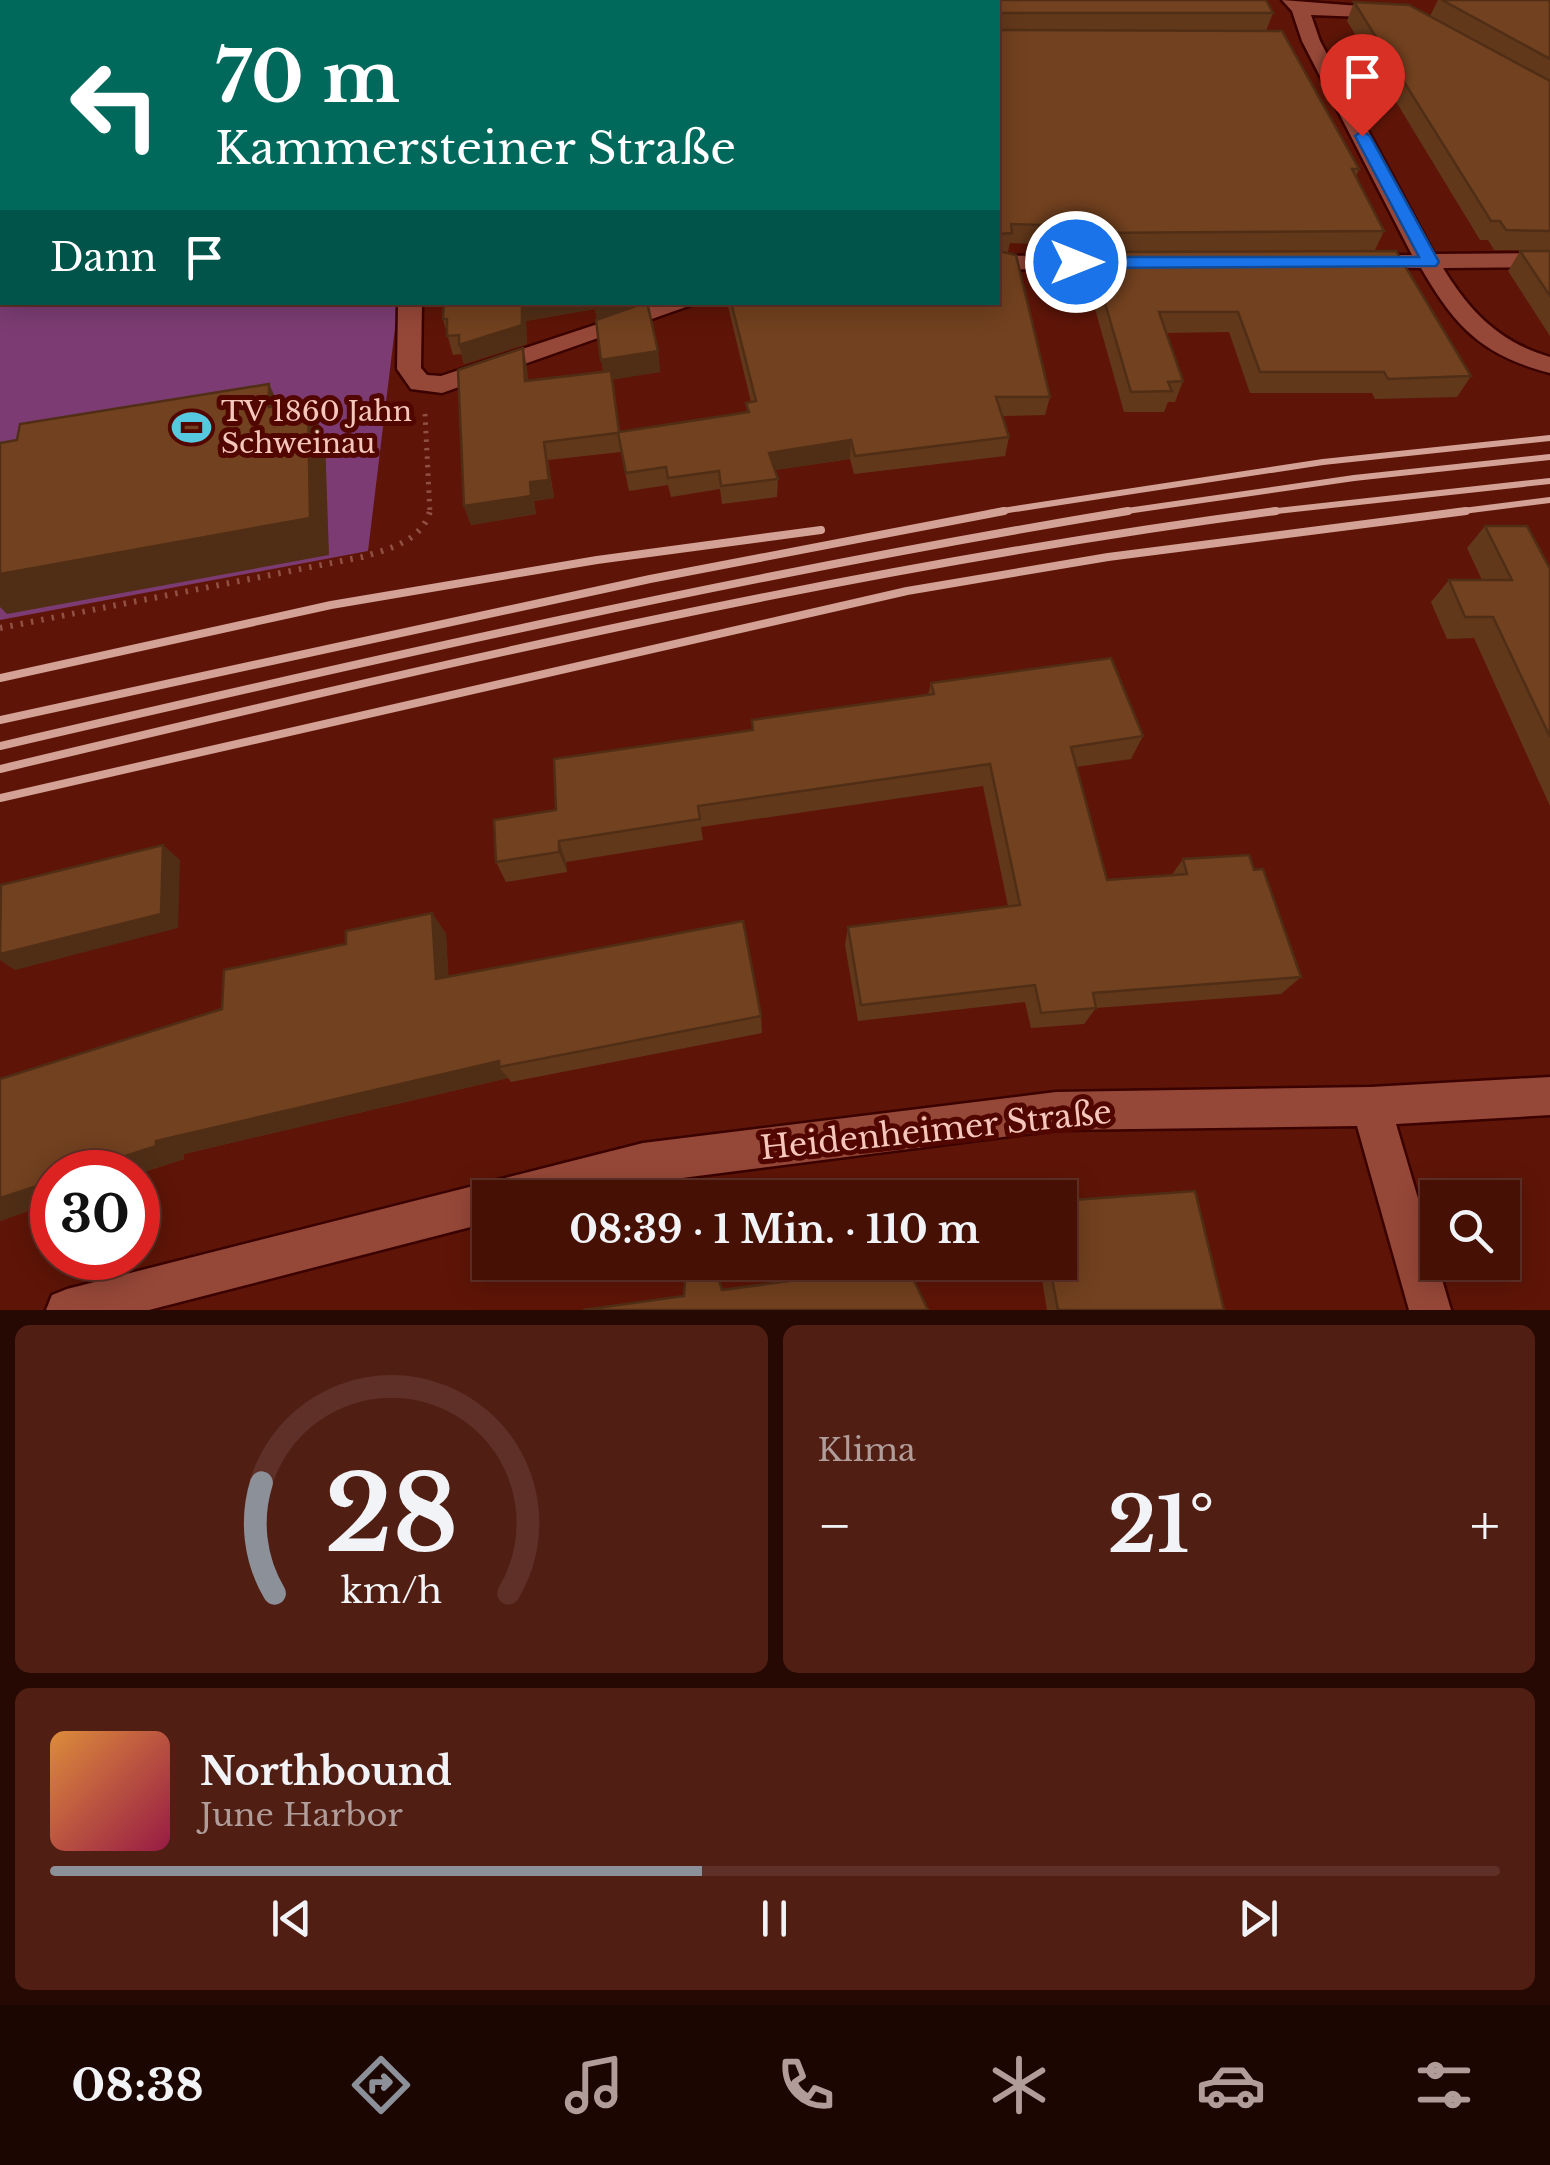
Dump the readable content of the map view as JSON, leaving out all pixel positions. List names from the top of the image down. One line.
{"streets":{"street":["Heidenheimer Straße"]},"places":{"sports":["TV 1860 Jahn Schweinau"]},"page":{"turn":["70 m","Kammersteiner Straße"],"then":"Dann","limit":"30","trip":"08:39 · 1 Min. · 110 m","tile":"Klima","heat":["−","21°","+"],"song":["Northbound","June Harbor"],"tabs":"08:38","gauge":["28","km/h"]}}
